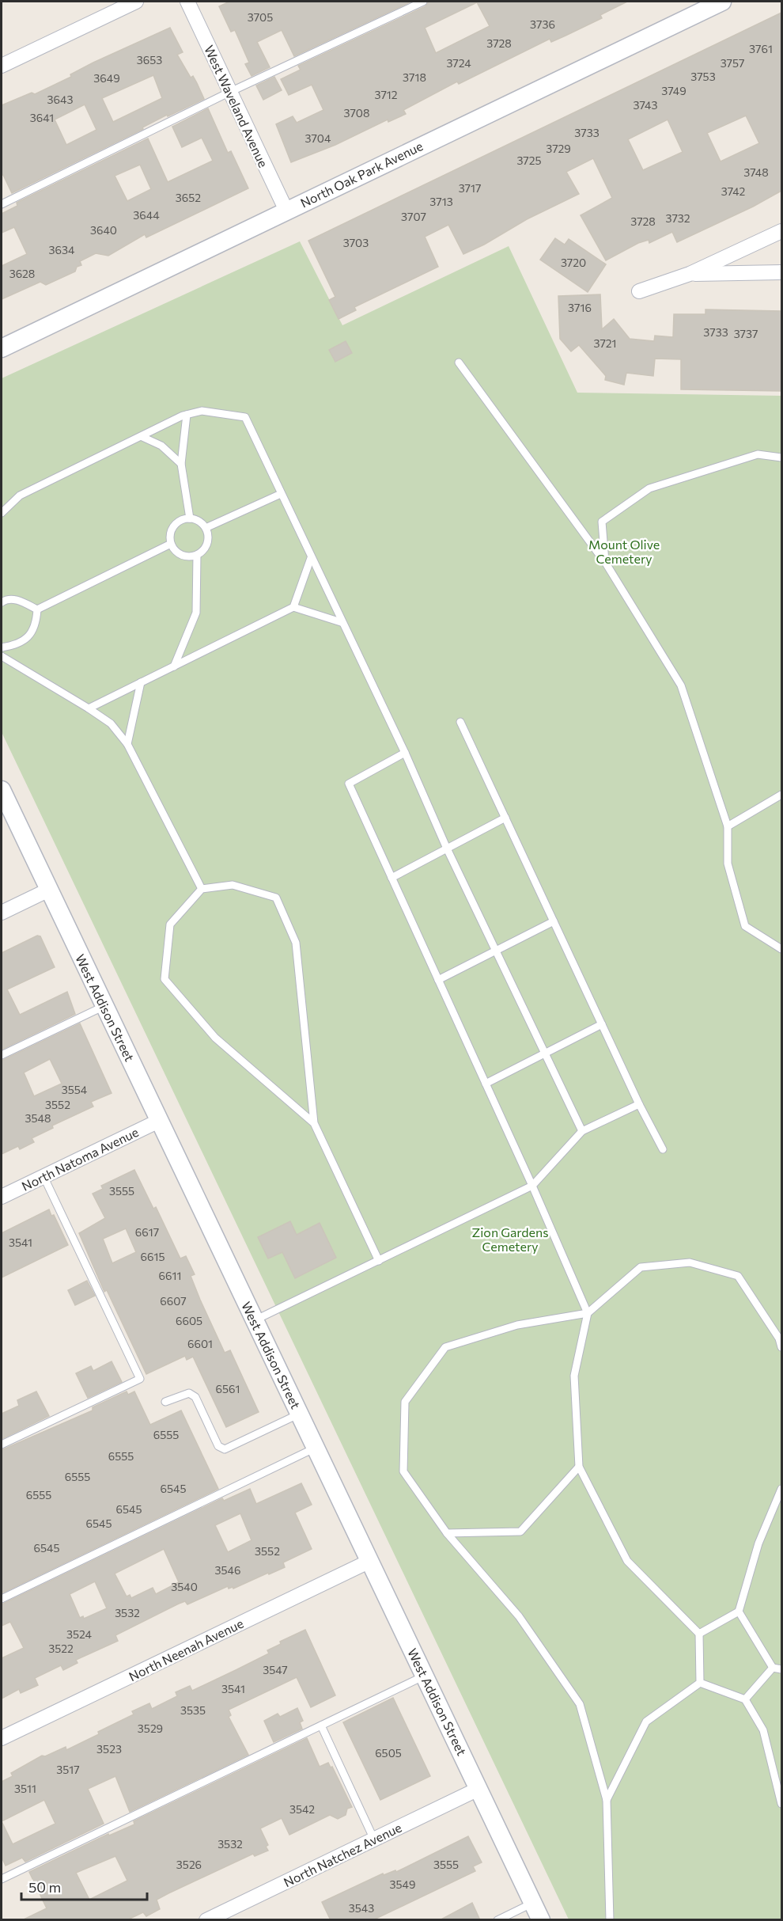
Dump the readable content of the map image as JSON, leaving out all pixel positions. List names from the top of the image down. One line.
{"streets":{"street":["West Waveland Avenue","North Oak Park Avenue","West Addison Street","North Natoma Avenue","North Neenah Avenue","North Natchez Avenue"]},"crossings":[["West Waveland Avenue","North Oak Park Avenue"],["West Addison Street","North Natoma Avenue"],["West Addison Street","North Neenah Avenue"],["West Addison Street","North Natchez Avenue"]],"parks":["Mount Olive Cemetery","Zion Gardens Cemetery"],"house_numbers":["3705","3736","3728","3761","3653","3724","3757","3753","3718","3649","3749","3712","3643","3743","3708","3641","3733","3704","3729","3725","3748","3717","3742","3652","3713","3644","3707","3732","3728","3640","3703","3634","3720","3628","3716","3733","3737","3721","3554","3552","3548","3555","6617","3541","6615","6611","6607","6605","6601","6561","6555","6555","6555","6545","6555","6545","6545","6545","3552","3546","3540","3532","3524","3522","3547","3541","3535","3529","3523","6505","3517","3511","3542","3532","3526","3555","3549","3543"],"scale_bar":"50 m"}
